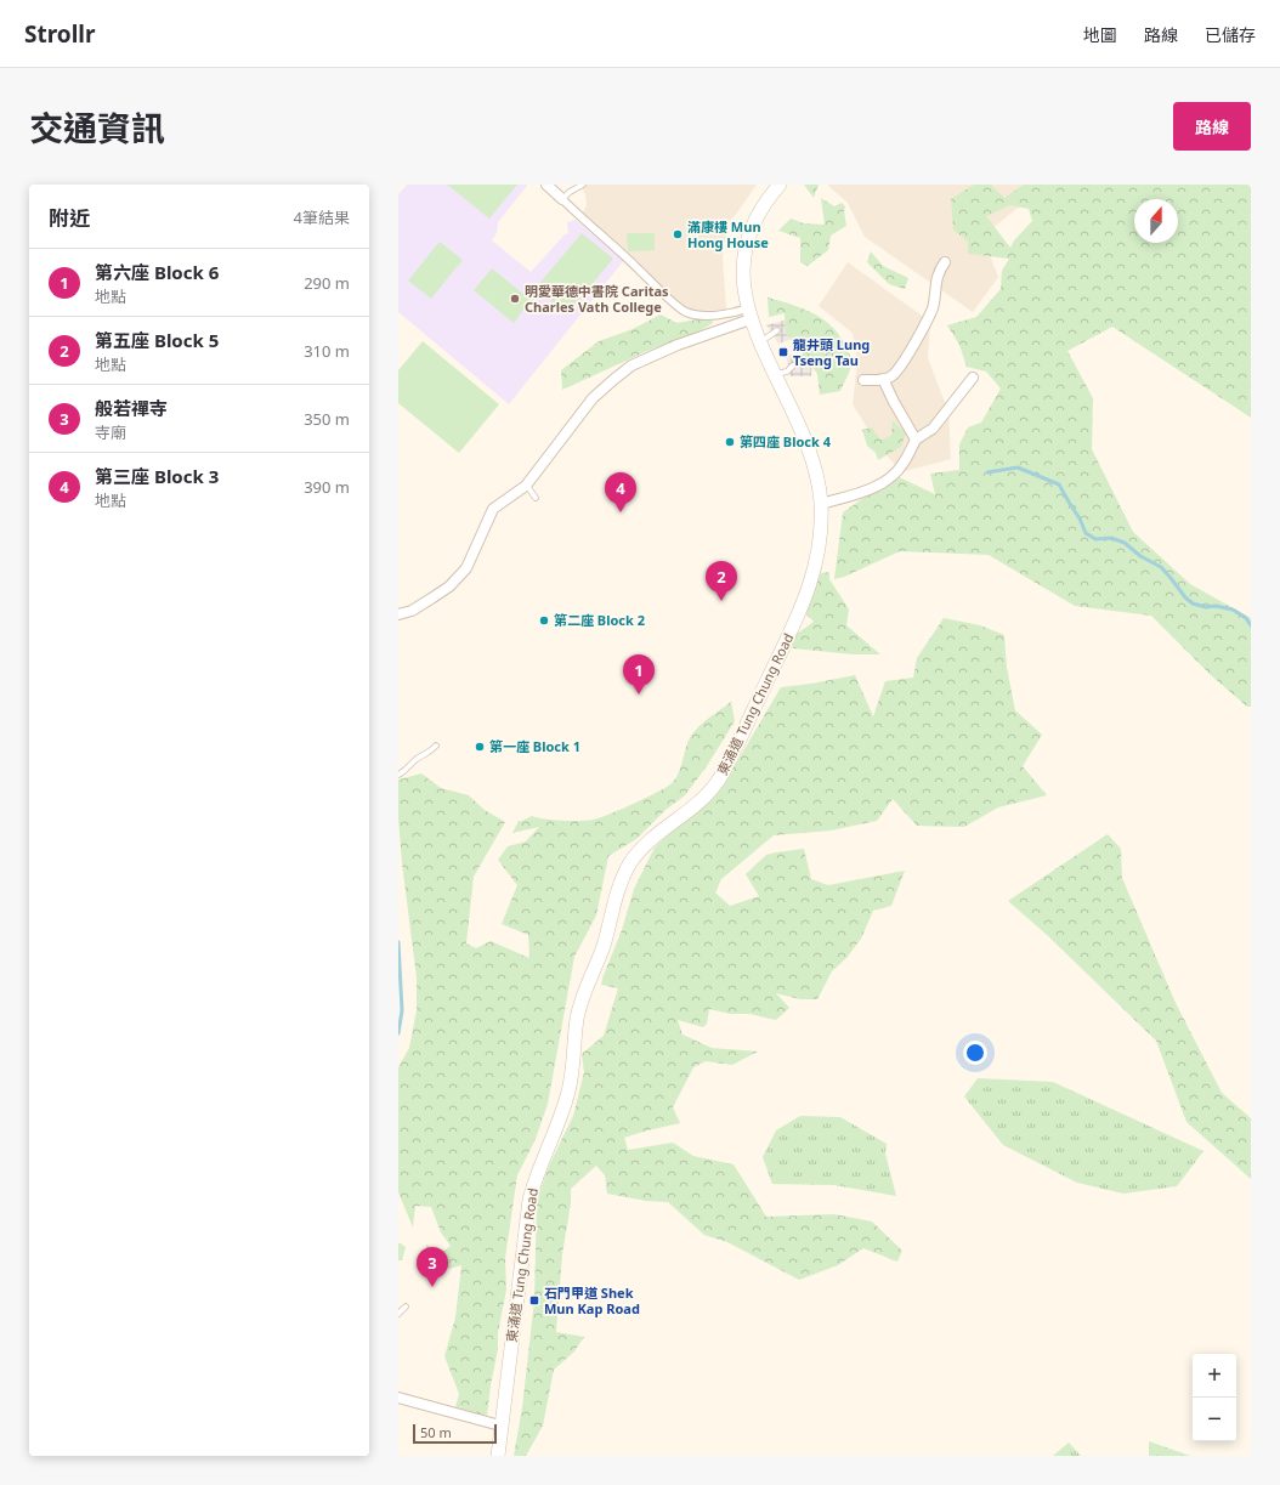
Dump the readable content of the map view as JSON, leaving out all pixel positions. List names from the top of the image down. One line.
{"streets":{"main road":["東涌道 Tung Chung Road"]},"places":{"other":["滿康樓 Mun Hong House","明愛華德中書院 Caritas Charles Vath College","第四座 Block 4","第二座 Block 2","第一座 Block 1"],"transit":["龍井頭 Lung Tseng Tau","石門甲道 Shek Mun Kap Road"]},"scale_bar":"50 m","north":"top","page":{"header":"Strollr","nav":["地圖","路線","已儲存"],"title":"交通資訊","buttons":"路線","heading":["附近","4筆結果"],"list":[{"mark":"1","name":"第六座 Block 6","note":"地點","value":"290 m"},{"mark":"2","name":"第五座 Block 5","note":"地點","value":"310 m"},{"mark":"3","name":"般若禪寺","note":"寺廟","value":"350 m"},{"mark":"4","name":"第三座 Block 3","note":"地點","value":"390 m"}],"pins":["4","2","1","3"],"map_buttons":["+","−"],"scale":"50 m"}}
